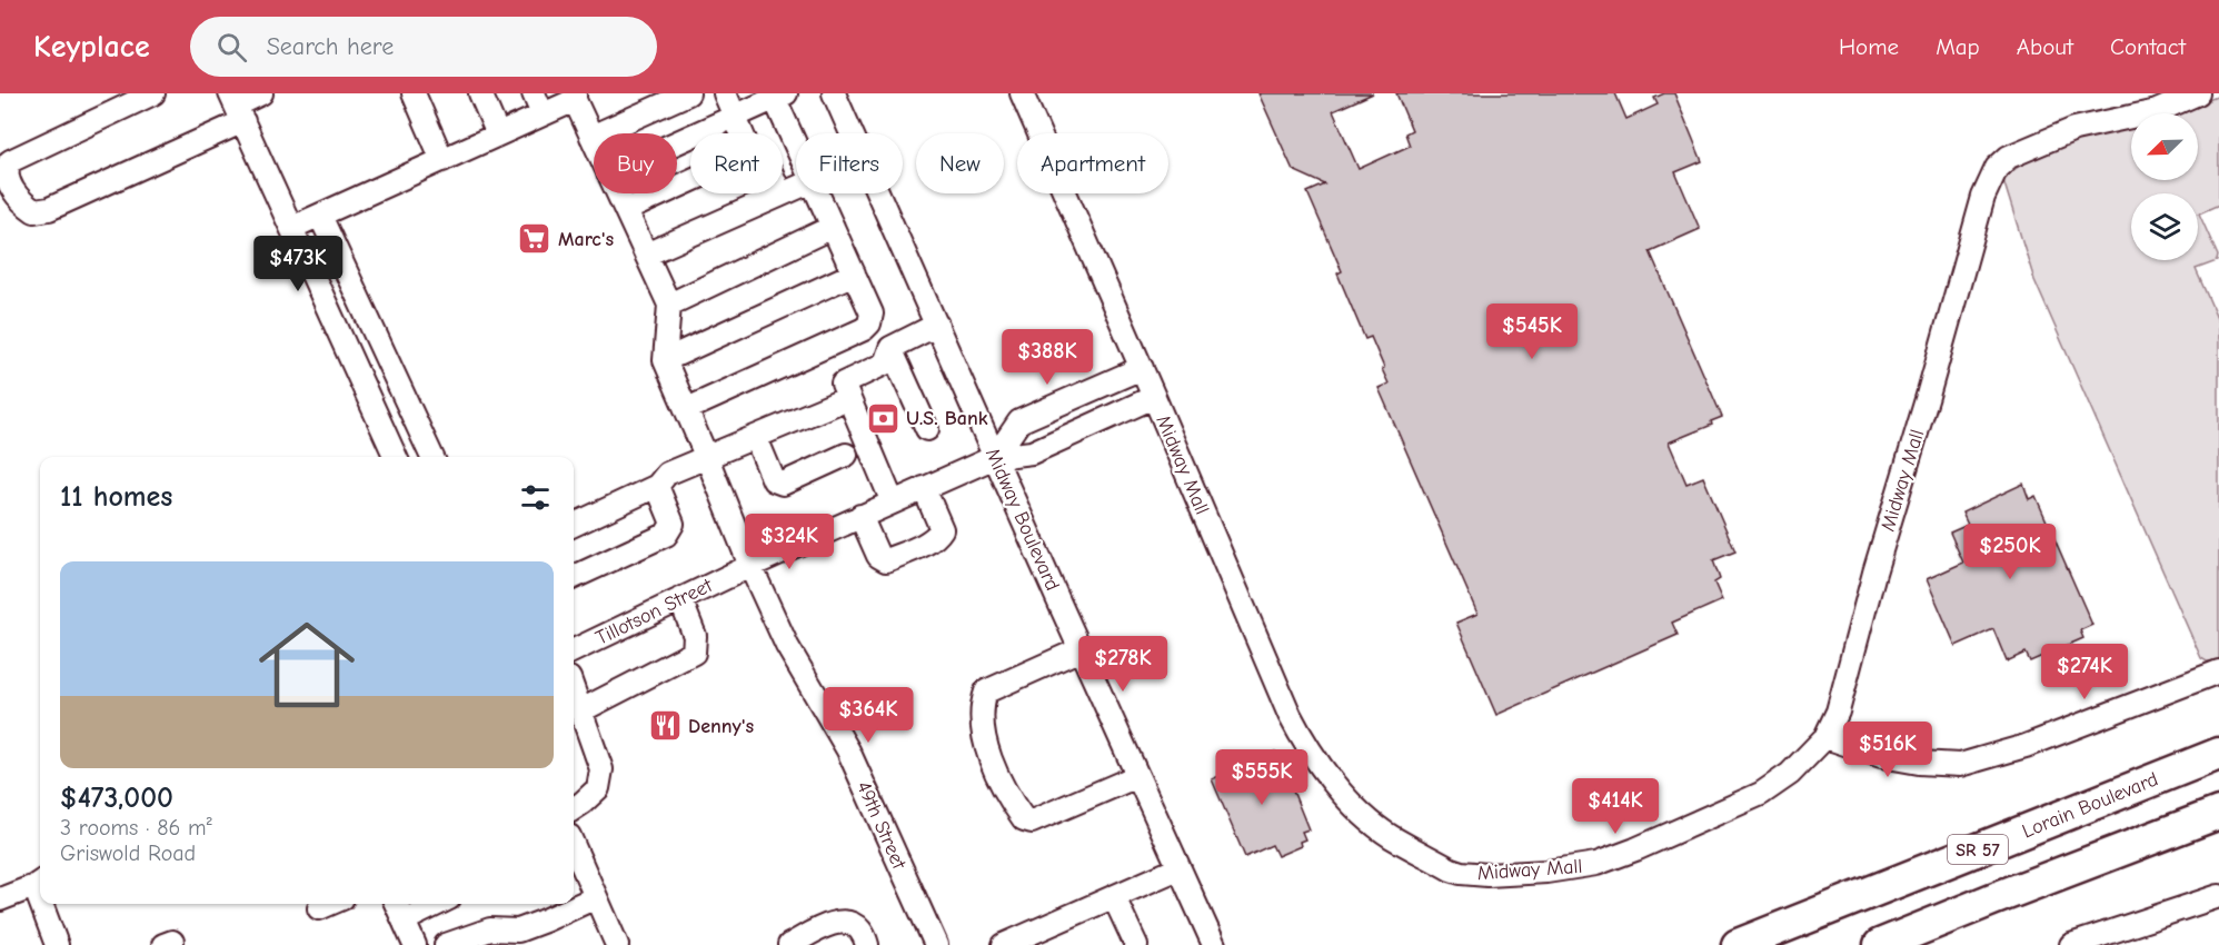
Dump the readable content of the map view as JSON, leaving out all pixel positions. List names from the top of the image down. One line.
{"streets":{"highway":["Lorain Boulevard","SR 57"],"street":["Midway Mall","Midway Boulevard","Tillotson Street","49th Street"]},"crossings":[["Midway Mall","Tillotson Street"],["Midway Boulevard","Tillotson Street"],["Tillotson Street","49th Street"]],"places":{"supermarket":["Marc's"],"bank":["U.S. Bank"],"restaurant":["Denny's"]},"north":"bottom left","page":{"header":"Keyplace","search":"Search here","nav":["Home","Map","About","Contact"],"chip":["Buy","Rent","Filters","New","Apartment"],"price":["$473K","$545K","$388K","$324K","$250K","$278K","$274K","$364K","$516K","$555K","$414K"],"heading":"11 homes","list":[{"name":"$473,000","note":"3 rooms · 86 m² · Griswold Road"}]}}
